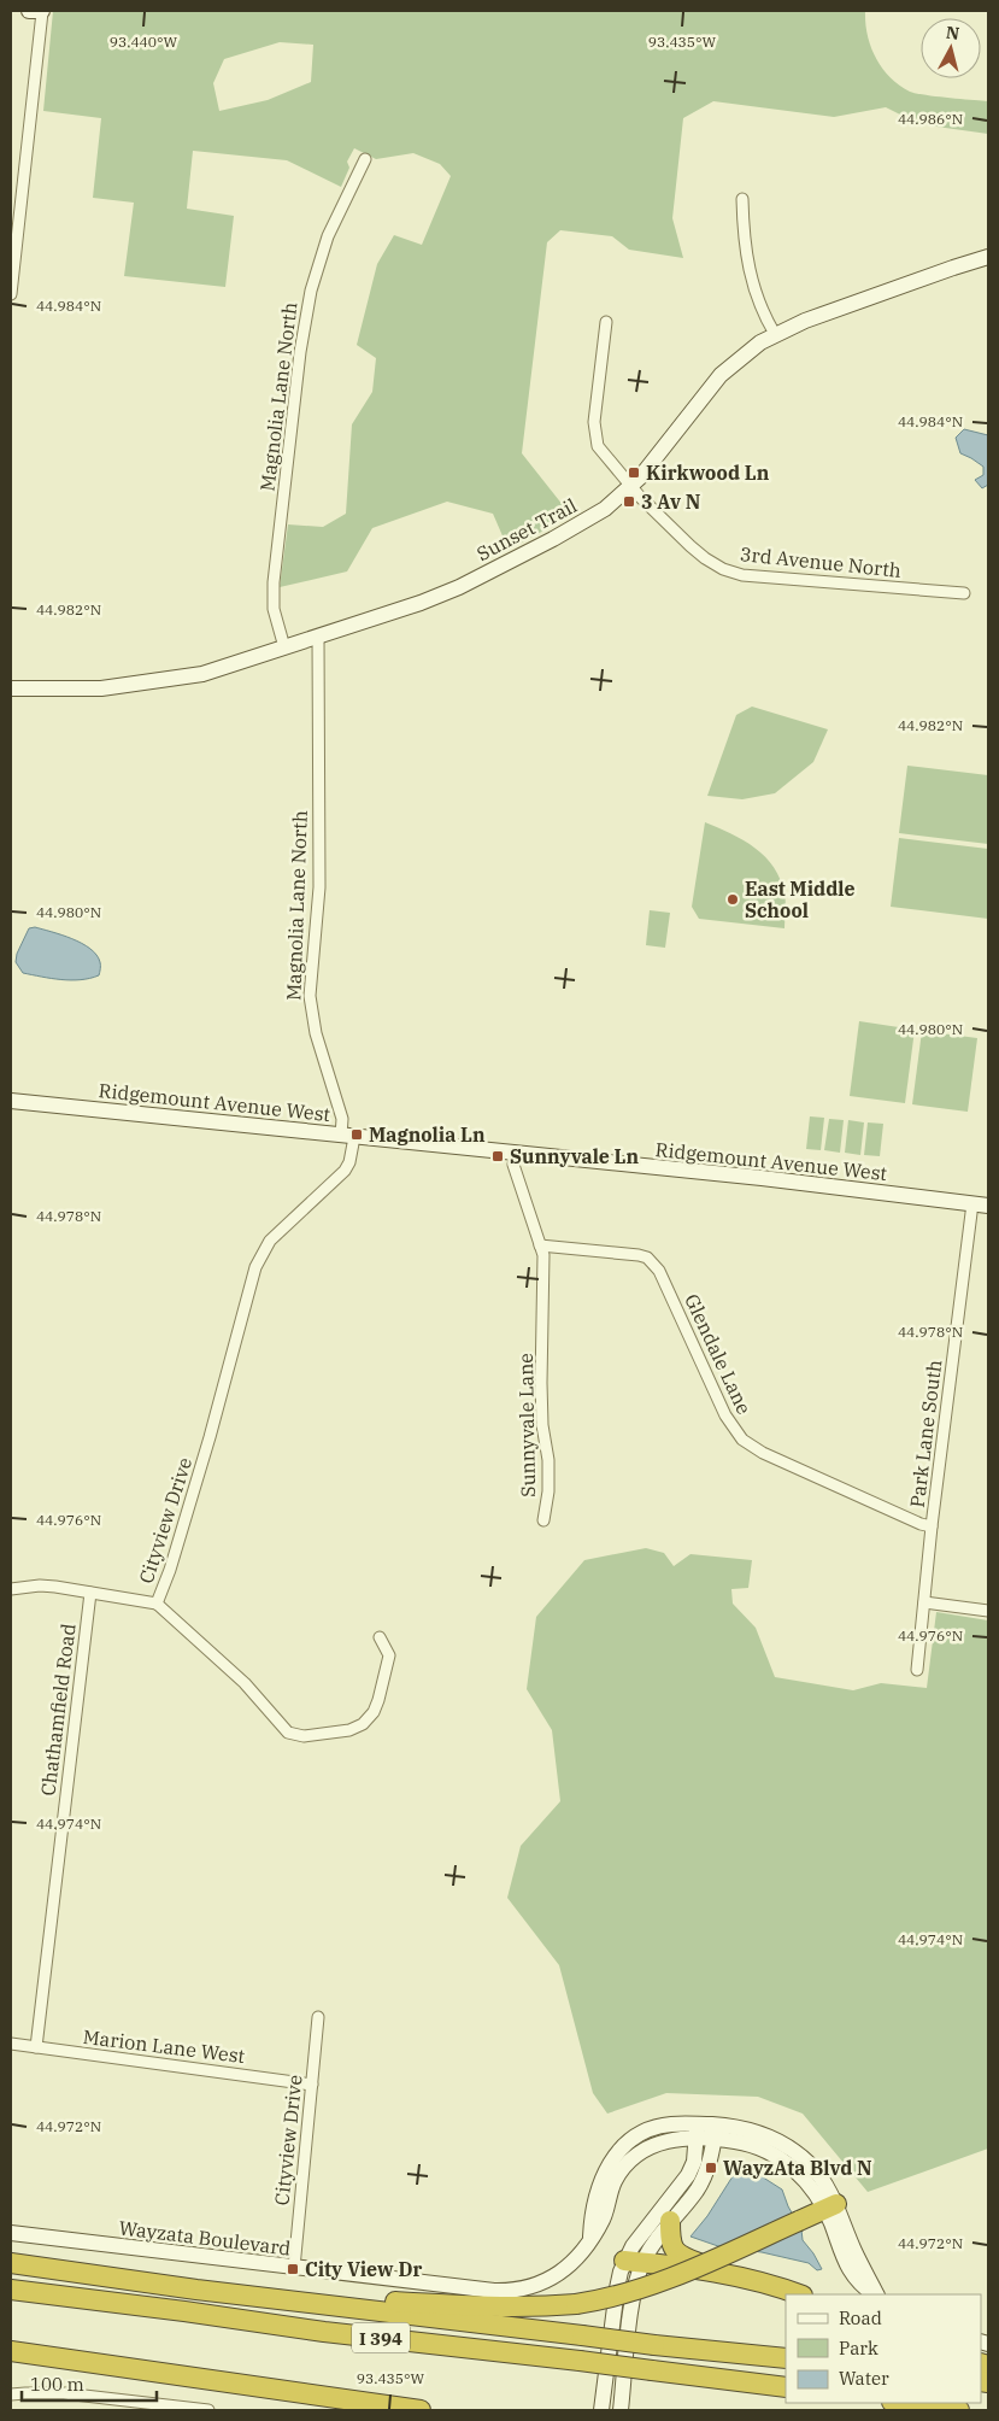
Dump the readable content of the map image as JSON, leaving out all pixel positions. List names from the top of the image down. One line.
{"streets":{"highway":["I 394"],"street":["Magnolia Lane North","Sunset Trail","3rd Avenue North","Ridgemount Avenue West","Glendale Lane","Sunnyvale Lane","Park Lane South","Cityview Drive","Chathamfield Road","Marion Lane West","Wayzata Boulevard"]},"crossings":[["Magnolia Lane North","Sunset Trail"],["Magnolia Lane North","Ridgemount Avenue West"],["Magnolia Lane North","Cityview Drive"],["Sunset Trail","3rd Avenue North"],["Ridgemount Avenue West","Sunnyvale Lane"],["Ridgemount Avenue West","Park Lane South"],["Ridgemount Avenue West","Cityview Drive"],["Glendale Lane","Sunnyvale Lane"],["Glendale Lane","Park Lane South"],["Cityview Drive","Marion Lane West"],["Cityview Drive","Wayzata Boulevard"],["Chathamfield Road","Marion Lane West"]],"places":{"transit":["Kirkwood Ln","3 Av N","Magnolia Ln","Sunnyvale Ln","WayzAta Blvd N","City View Dr"],"other":["East Middle School"]},"legend":["Road","Park","Water"],"scale_bar":"100 m","north":"top","coordinates":["93.440°W","93.435°W","44.986°N","44.984°N","44.982°N","44.980°N","44.978°N","44.976°N","44.974°N","44.972°N"]}
